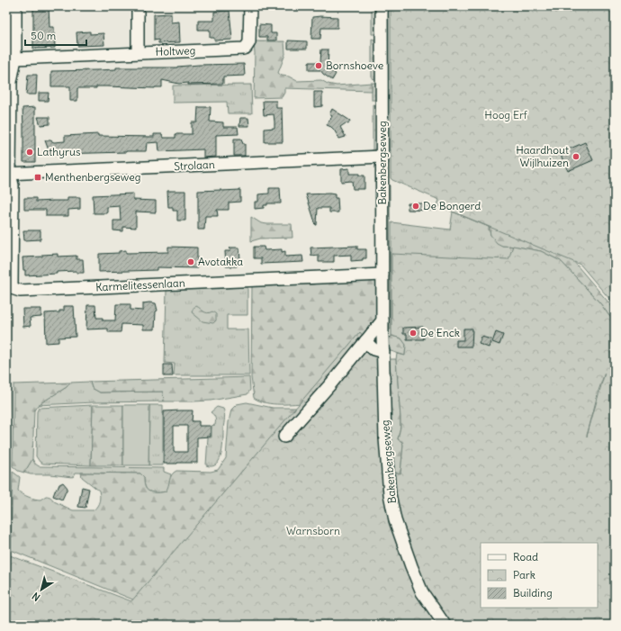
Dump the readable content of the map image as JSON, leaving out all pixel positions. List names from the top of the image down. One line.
{"streets":{"street":["Holtweg","Bakenbergseweg","Strolaan","Karmelitessenlaan"]},"crossings":[["Bakenbergseweg","Strolaan"],["Bakenbergseweg","Karmelitessenlaan"],["Strolaan","Karmelitessenlaan"]],"parks":["Hoog Erf","Warnsborn"],"places":{"other":["Bornshoeve","Lathyrus","Haardhout Wijlhuizen","De Bongerd","Avotakka","De Enck"],"transit":["Menthenbergseweg"]},"legend":["Road","Park","Building"],"scale_bar":"50 m","north":"bottom left"}
